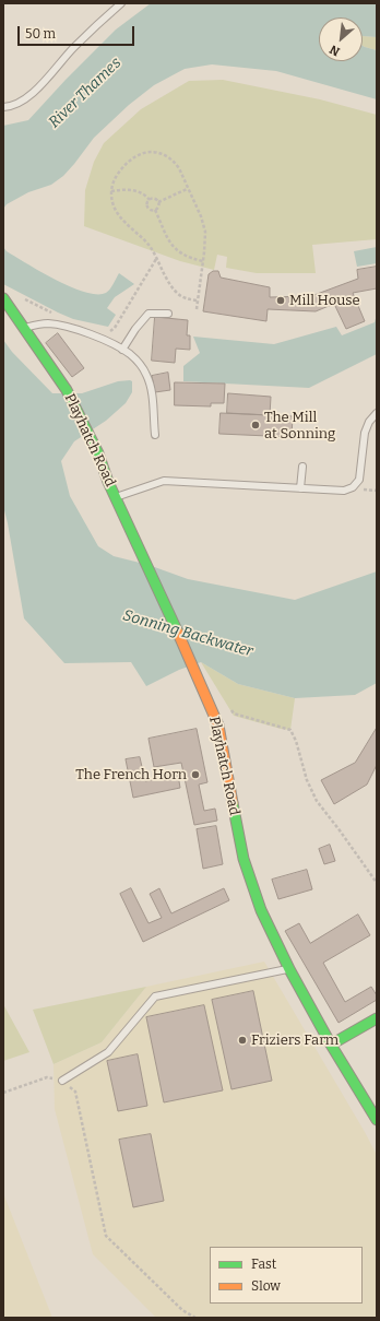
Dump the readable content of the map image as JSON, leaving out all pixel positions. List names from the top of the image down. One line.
{"streets":{"main road":["Playhatch Road"]},"water":["River Thames","Sonning Backwater"],"places":["Mill House","The Mill at Sonning","The French Horn","Friziers Farm"],"legend":["Fast","Slow"],"scale_bar":"50 m","north":"bottom left"}
